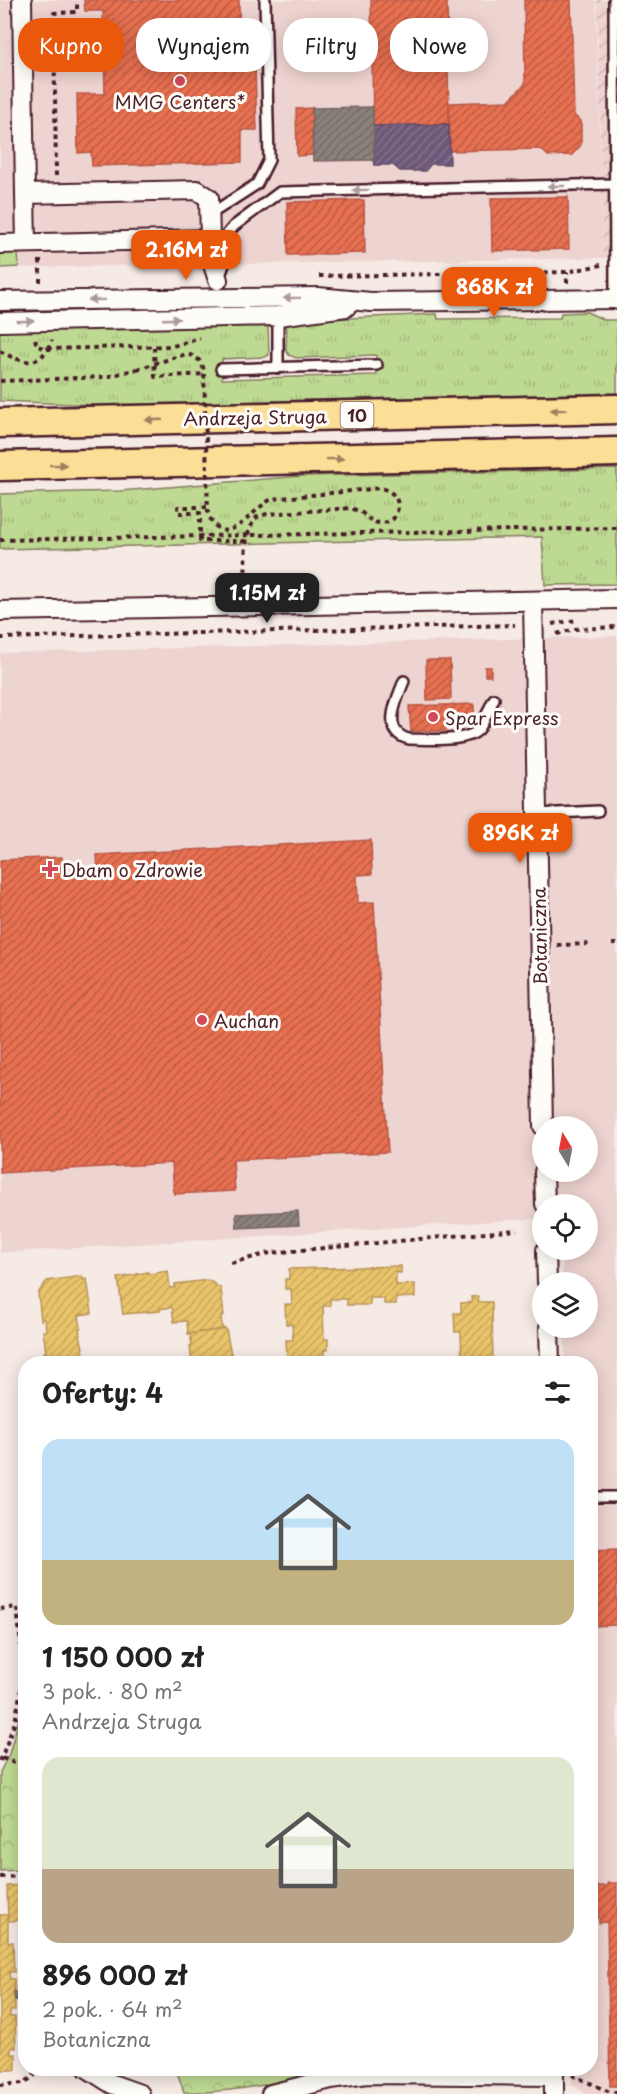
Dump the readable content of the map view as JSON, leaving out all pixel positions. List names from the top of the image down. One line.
{"streets":{"main road":["10","Andrzeja Struga"],"street":["Botaniczna"]},"places":{"other":["MMG Centers*","Spar Express","Auchan"],"health":["Dbam o Zdrowie"]},"north":"top","page":{"chip":["Kupno","Wynajem","Filtry","Nowe"],"price":["2.16M zł","868K zł","1.15M zł","896K zł"],"heading":"Oferty: 4","list":[{"name":"1 150 000 zł","note":"3 pok. · 80 m² · Andrzeja Struga"},{"name":"896 000 zł","note":"2 pok. · 64 m² · Botaniczna"}]}}
